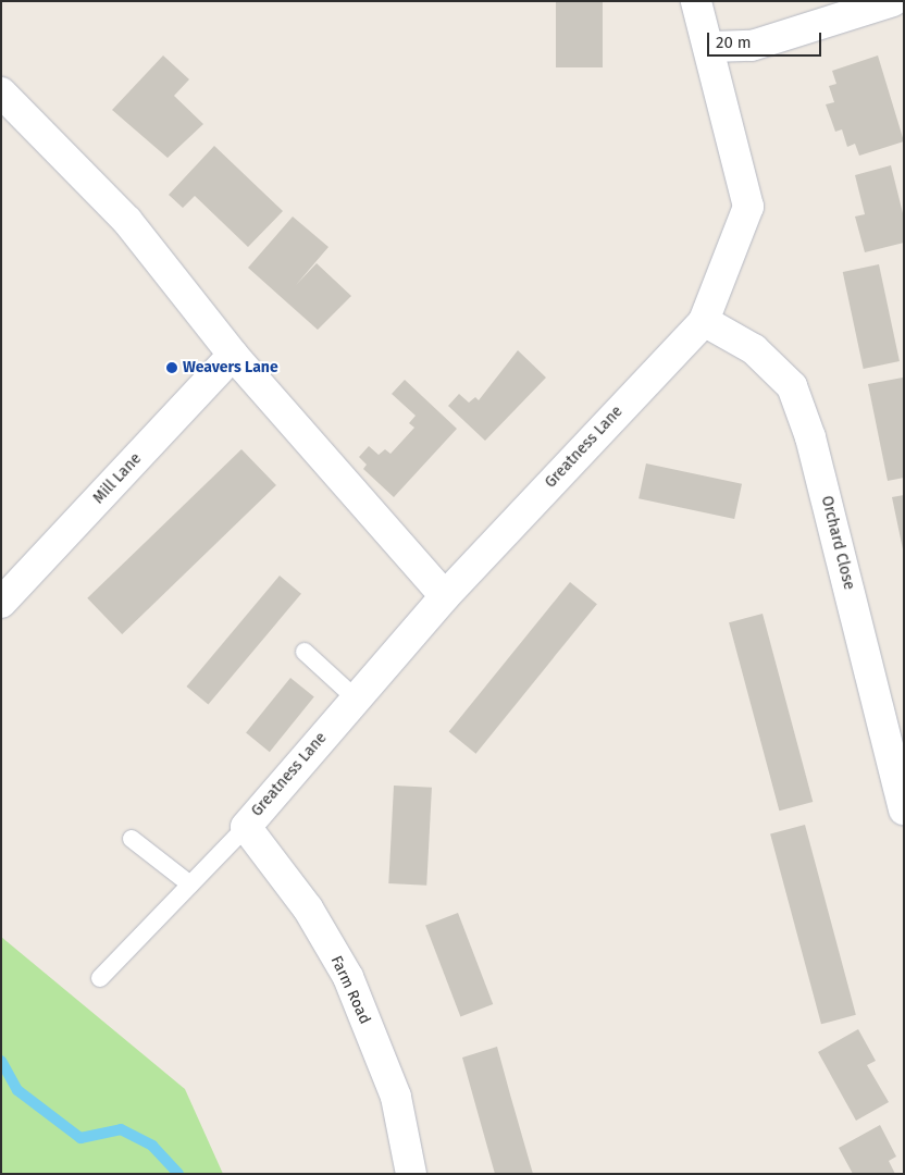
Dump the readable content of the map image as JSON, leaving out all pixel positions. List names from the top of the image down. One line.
{"streets":{"street":["Greatness Lane","Mill Lane","Orchard Close","Farm Road"]},"crossings":[["Greatness Lane","Orchard Close"],["Greatness Lane","Farm Road"]],"places":["Weavers Lane"],"scale_bar":"20 m"}
